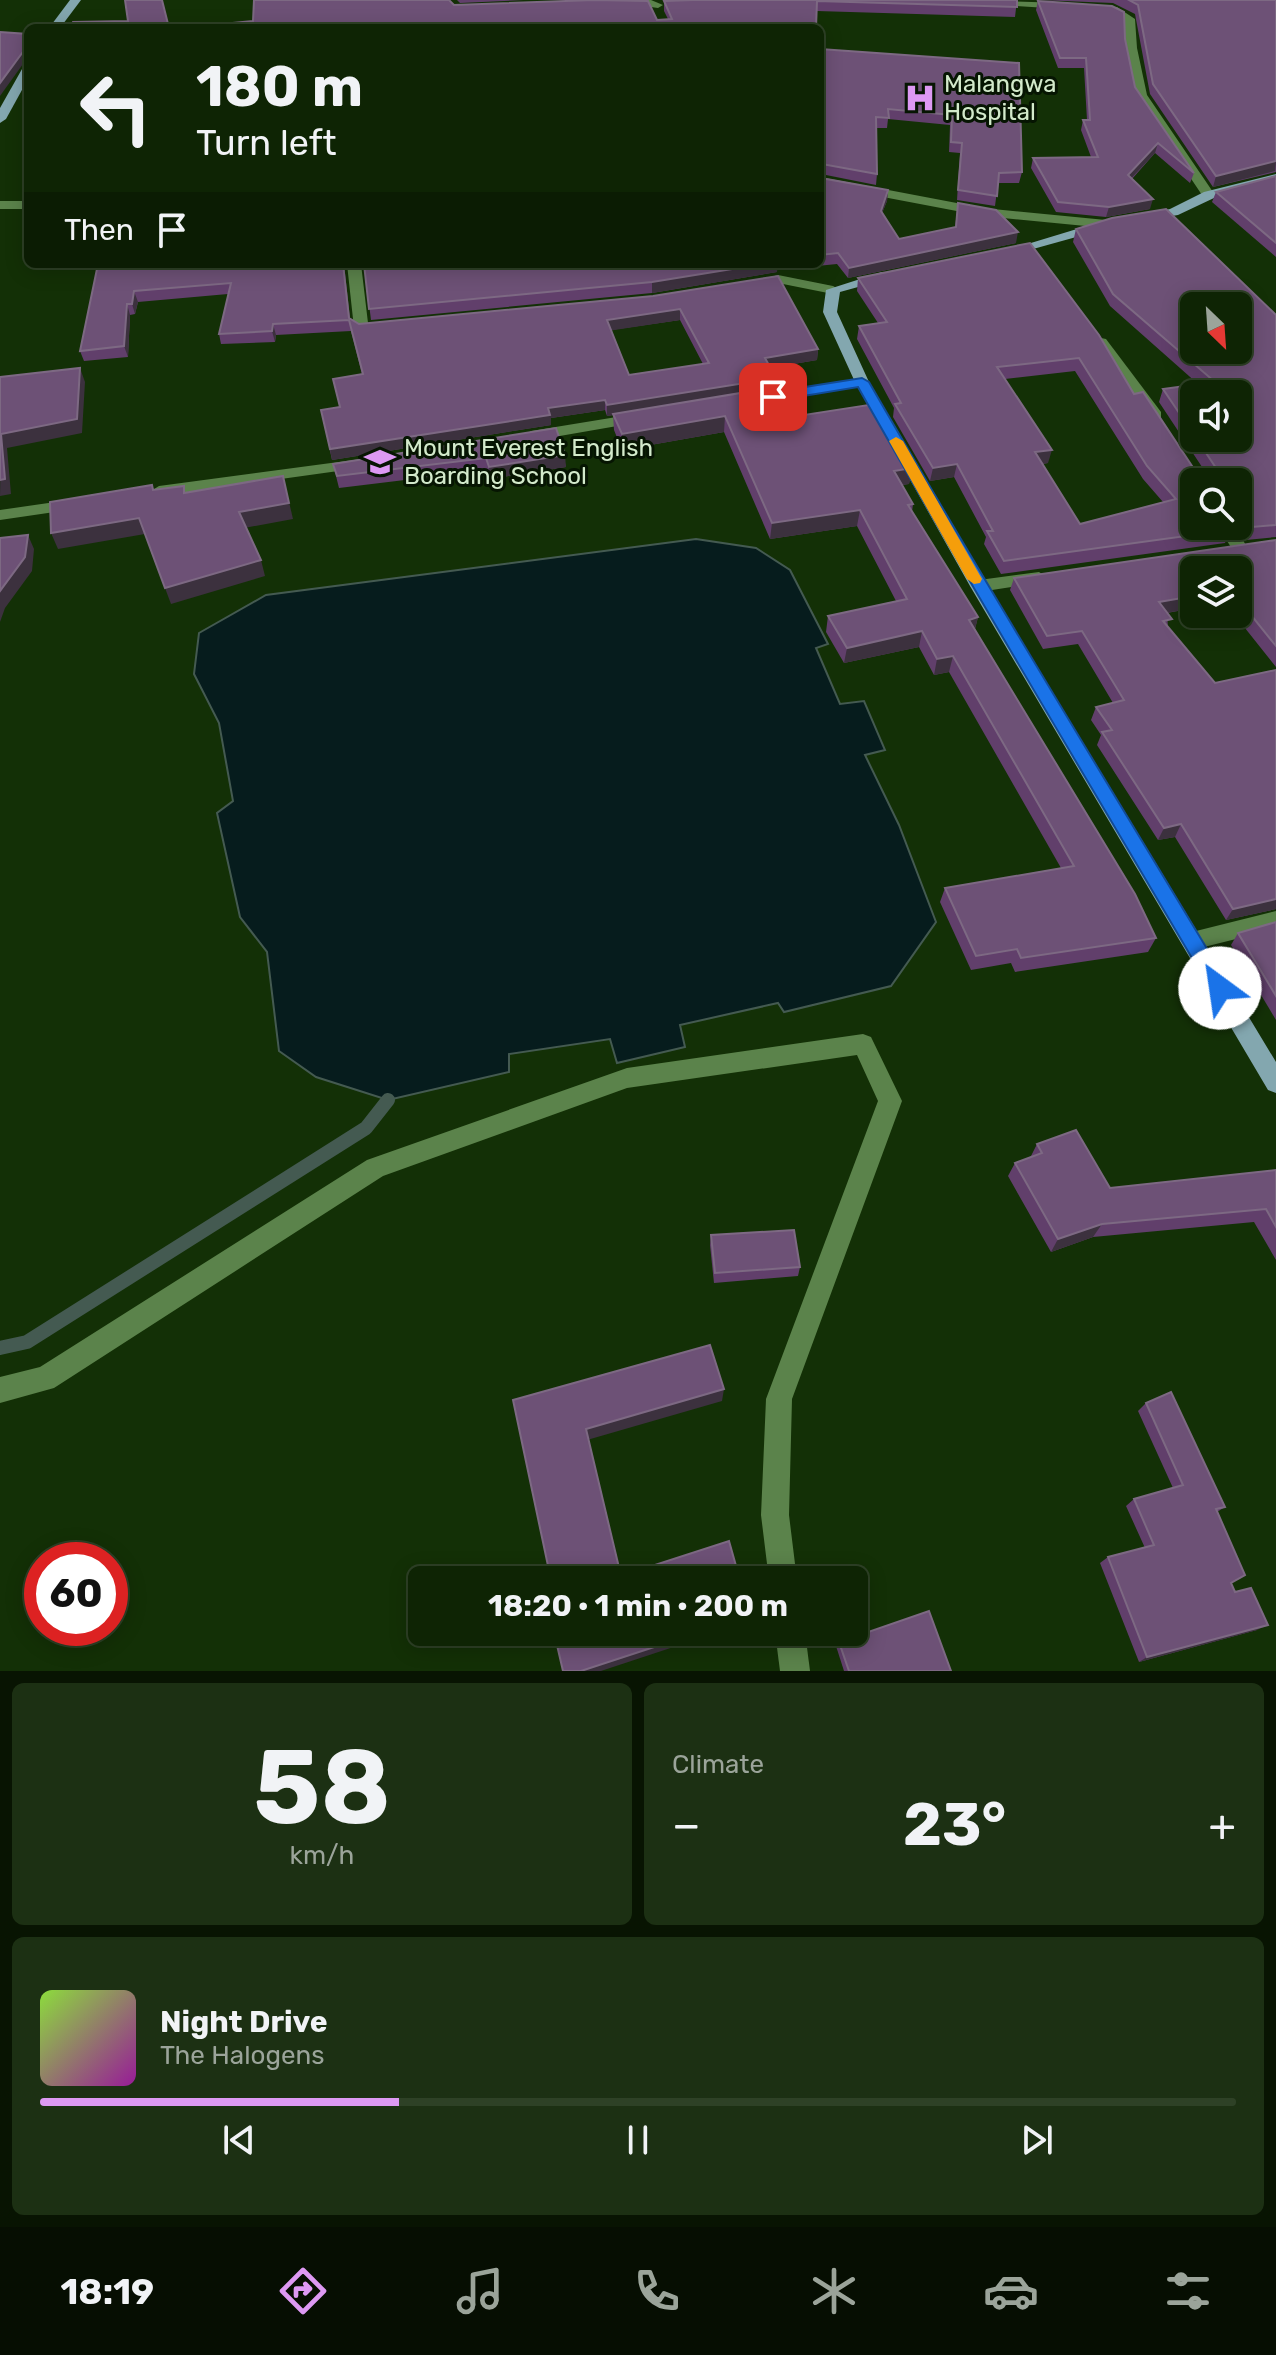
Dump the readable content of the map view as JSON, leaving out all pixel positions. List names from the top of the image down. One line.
{"places":{"hospital":["Malangwa Hospital"],"school or university":["Mount Everest English Boarding School"]},"north":"bottom right","page":{"turn":["180 m","Turn left"],"then":"Then","limit":"60","trip":"18:20 · 1 min · 200 m","tile":[["58","km/h"],"Climate"],"heat":["−","23°","+"],"song":["Night Drive","The Halogens"],"tabs":"18:19"}}
